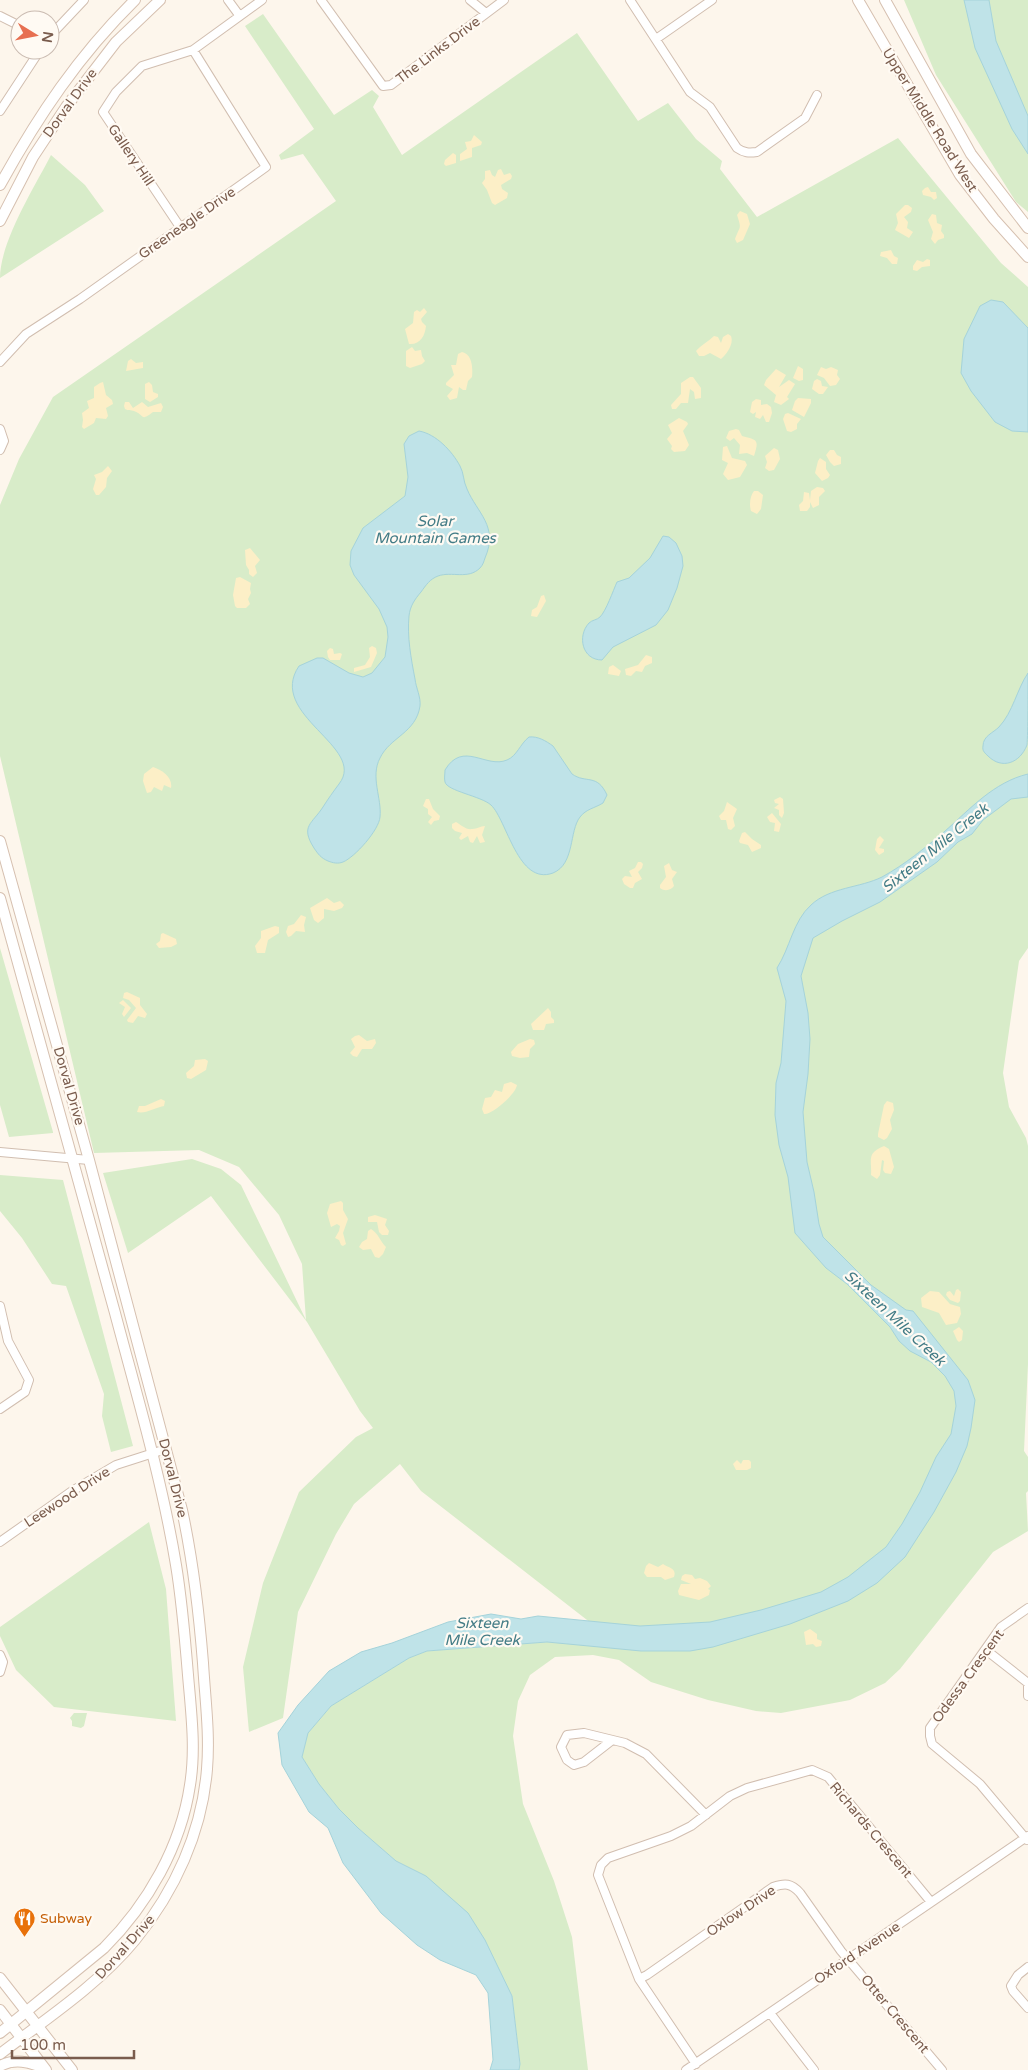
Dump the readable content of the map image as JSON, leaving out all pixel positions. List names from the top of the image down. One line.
{"streets":{"main road":["Dorval Drive","Upper Middle Road West"],"street":["The Links Drive","Gallery Hill","Greeneagle Drive","Leewood Drive","Odessa Crescent","Richards Crescent","Oxlow Drive","Oxford Avenue","Otter Crescent"]},"crossings":[["Dorval Drive","Leewood Drive"],["Gallery Hill","Greeneagle Drive"],["Odessa Crescent","Oxford Avenue"],["Richards Crescent","Oxlow Drive"],["Richards Crescent","Oxford Avenue"],["Oxlow Drive","Oxford Avenue"],["Oxlow Drive","Otter Crescent"],["Oxford Avenue","Otter Crescent"]],"water":["Solar Mountain Games","Sixteen Mile Creek"],"places":{"restaurant":["Subway"]},"scale_bar":"100 m","north":"right"}
